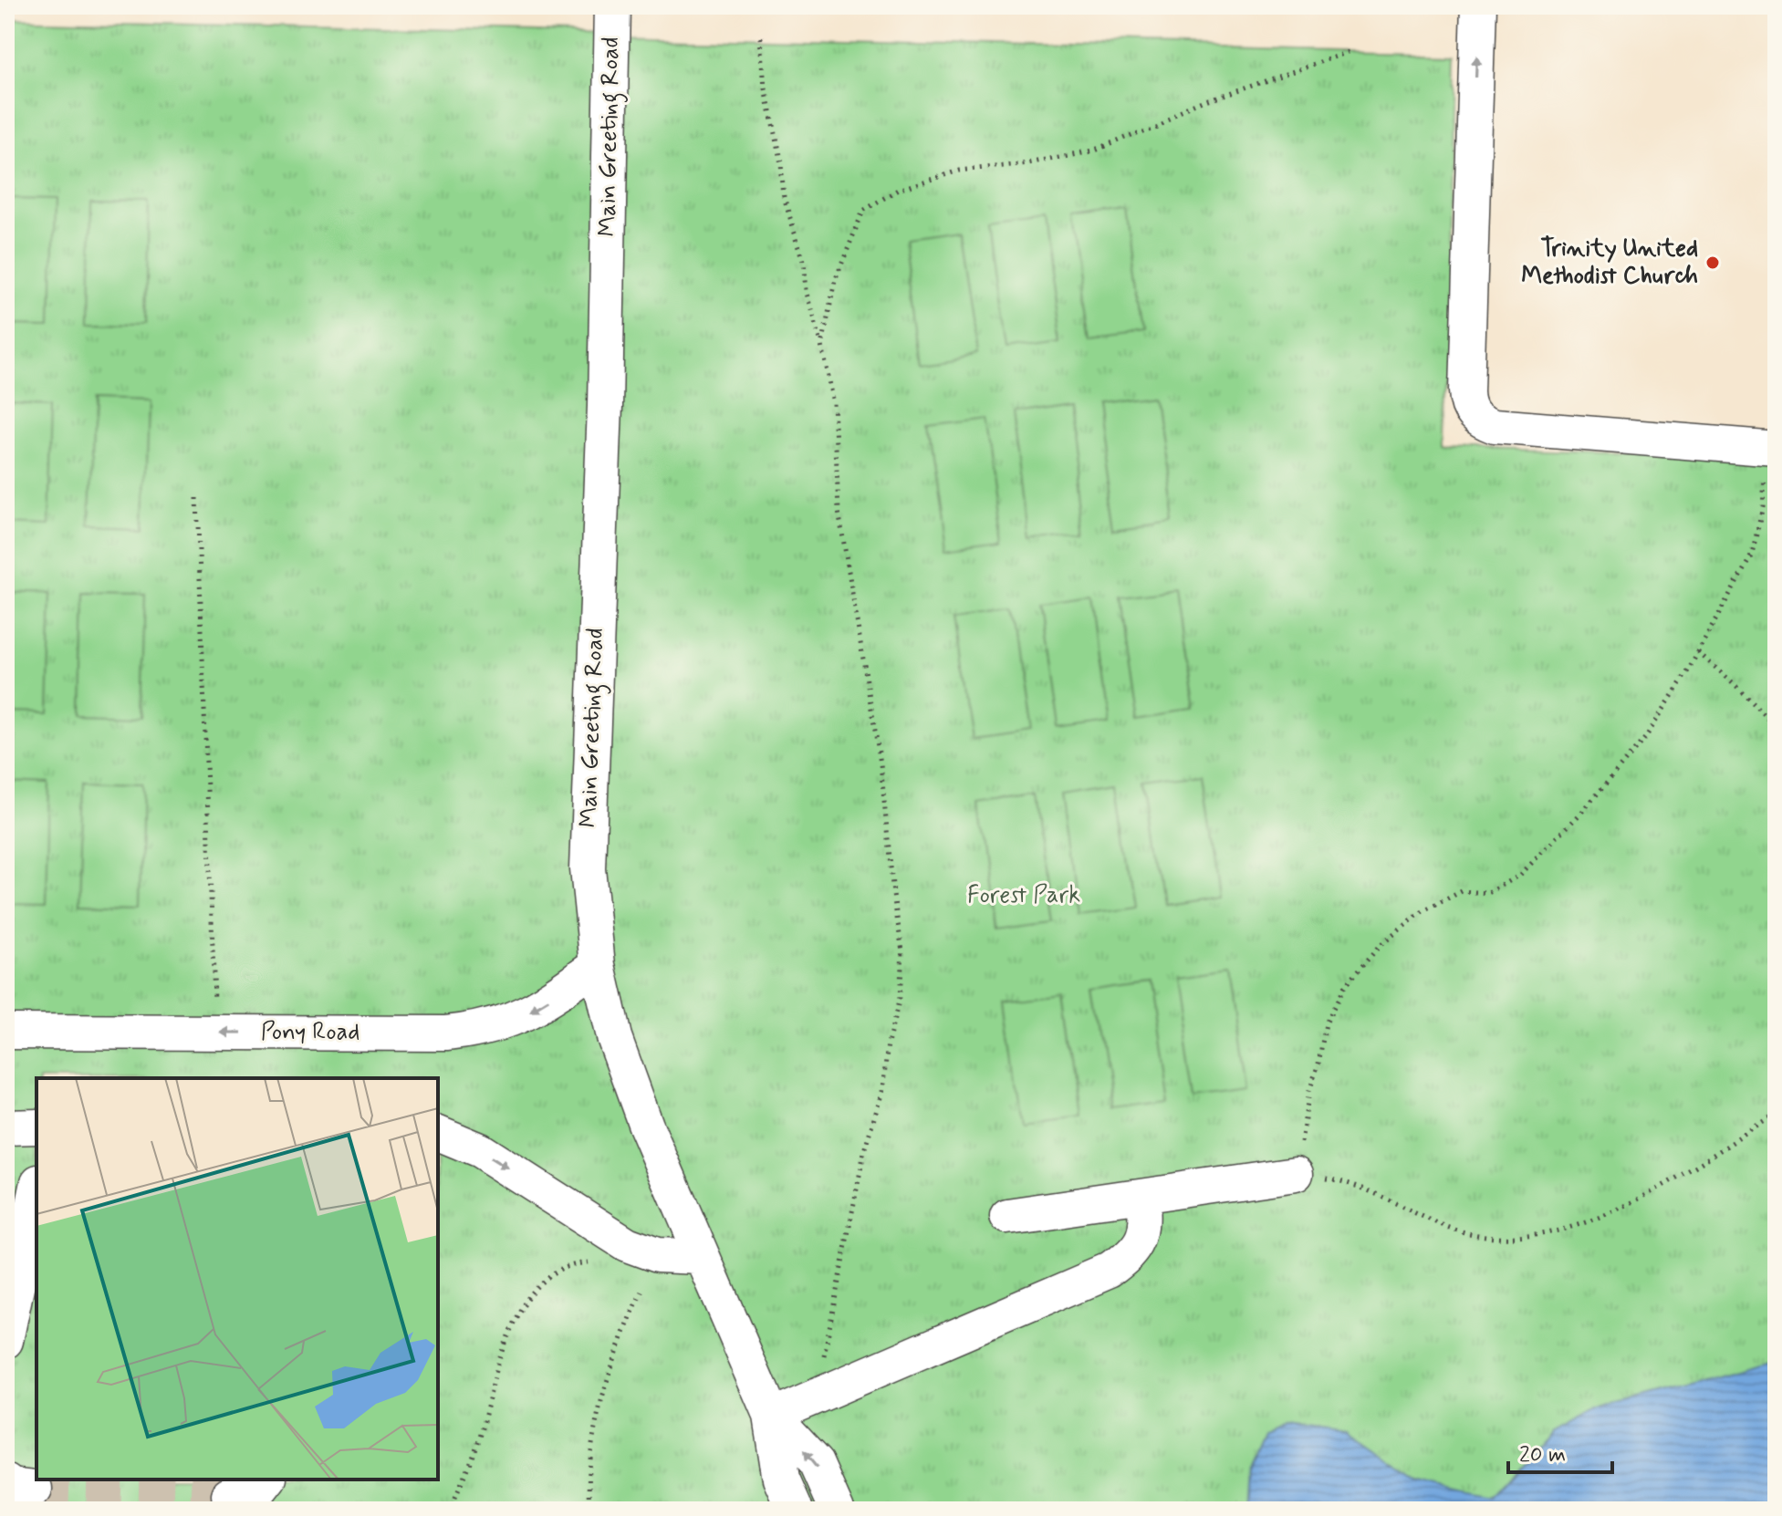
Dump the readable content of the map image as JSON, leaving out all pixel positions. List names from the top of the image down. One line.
{"streets":{"street":["Main Greeting Road","Pony Road"]},"crossings":[["Main Greeting Road","Pony Road"]],"one_way":["Pony Road"],"parks":["Forest Park"],"places":["Trinity United Methodist Church"],"scale_bar":"20 m"}
